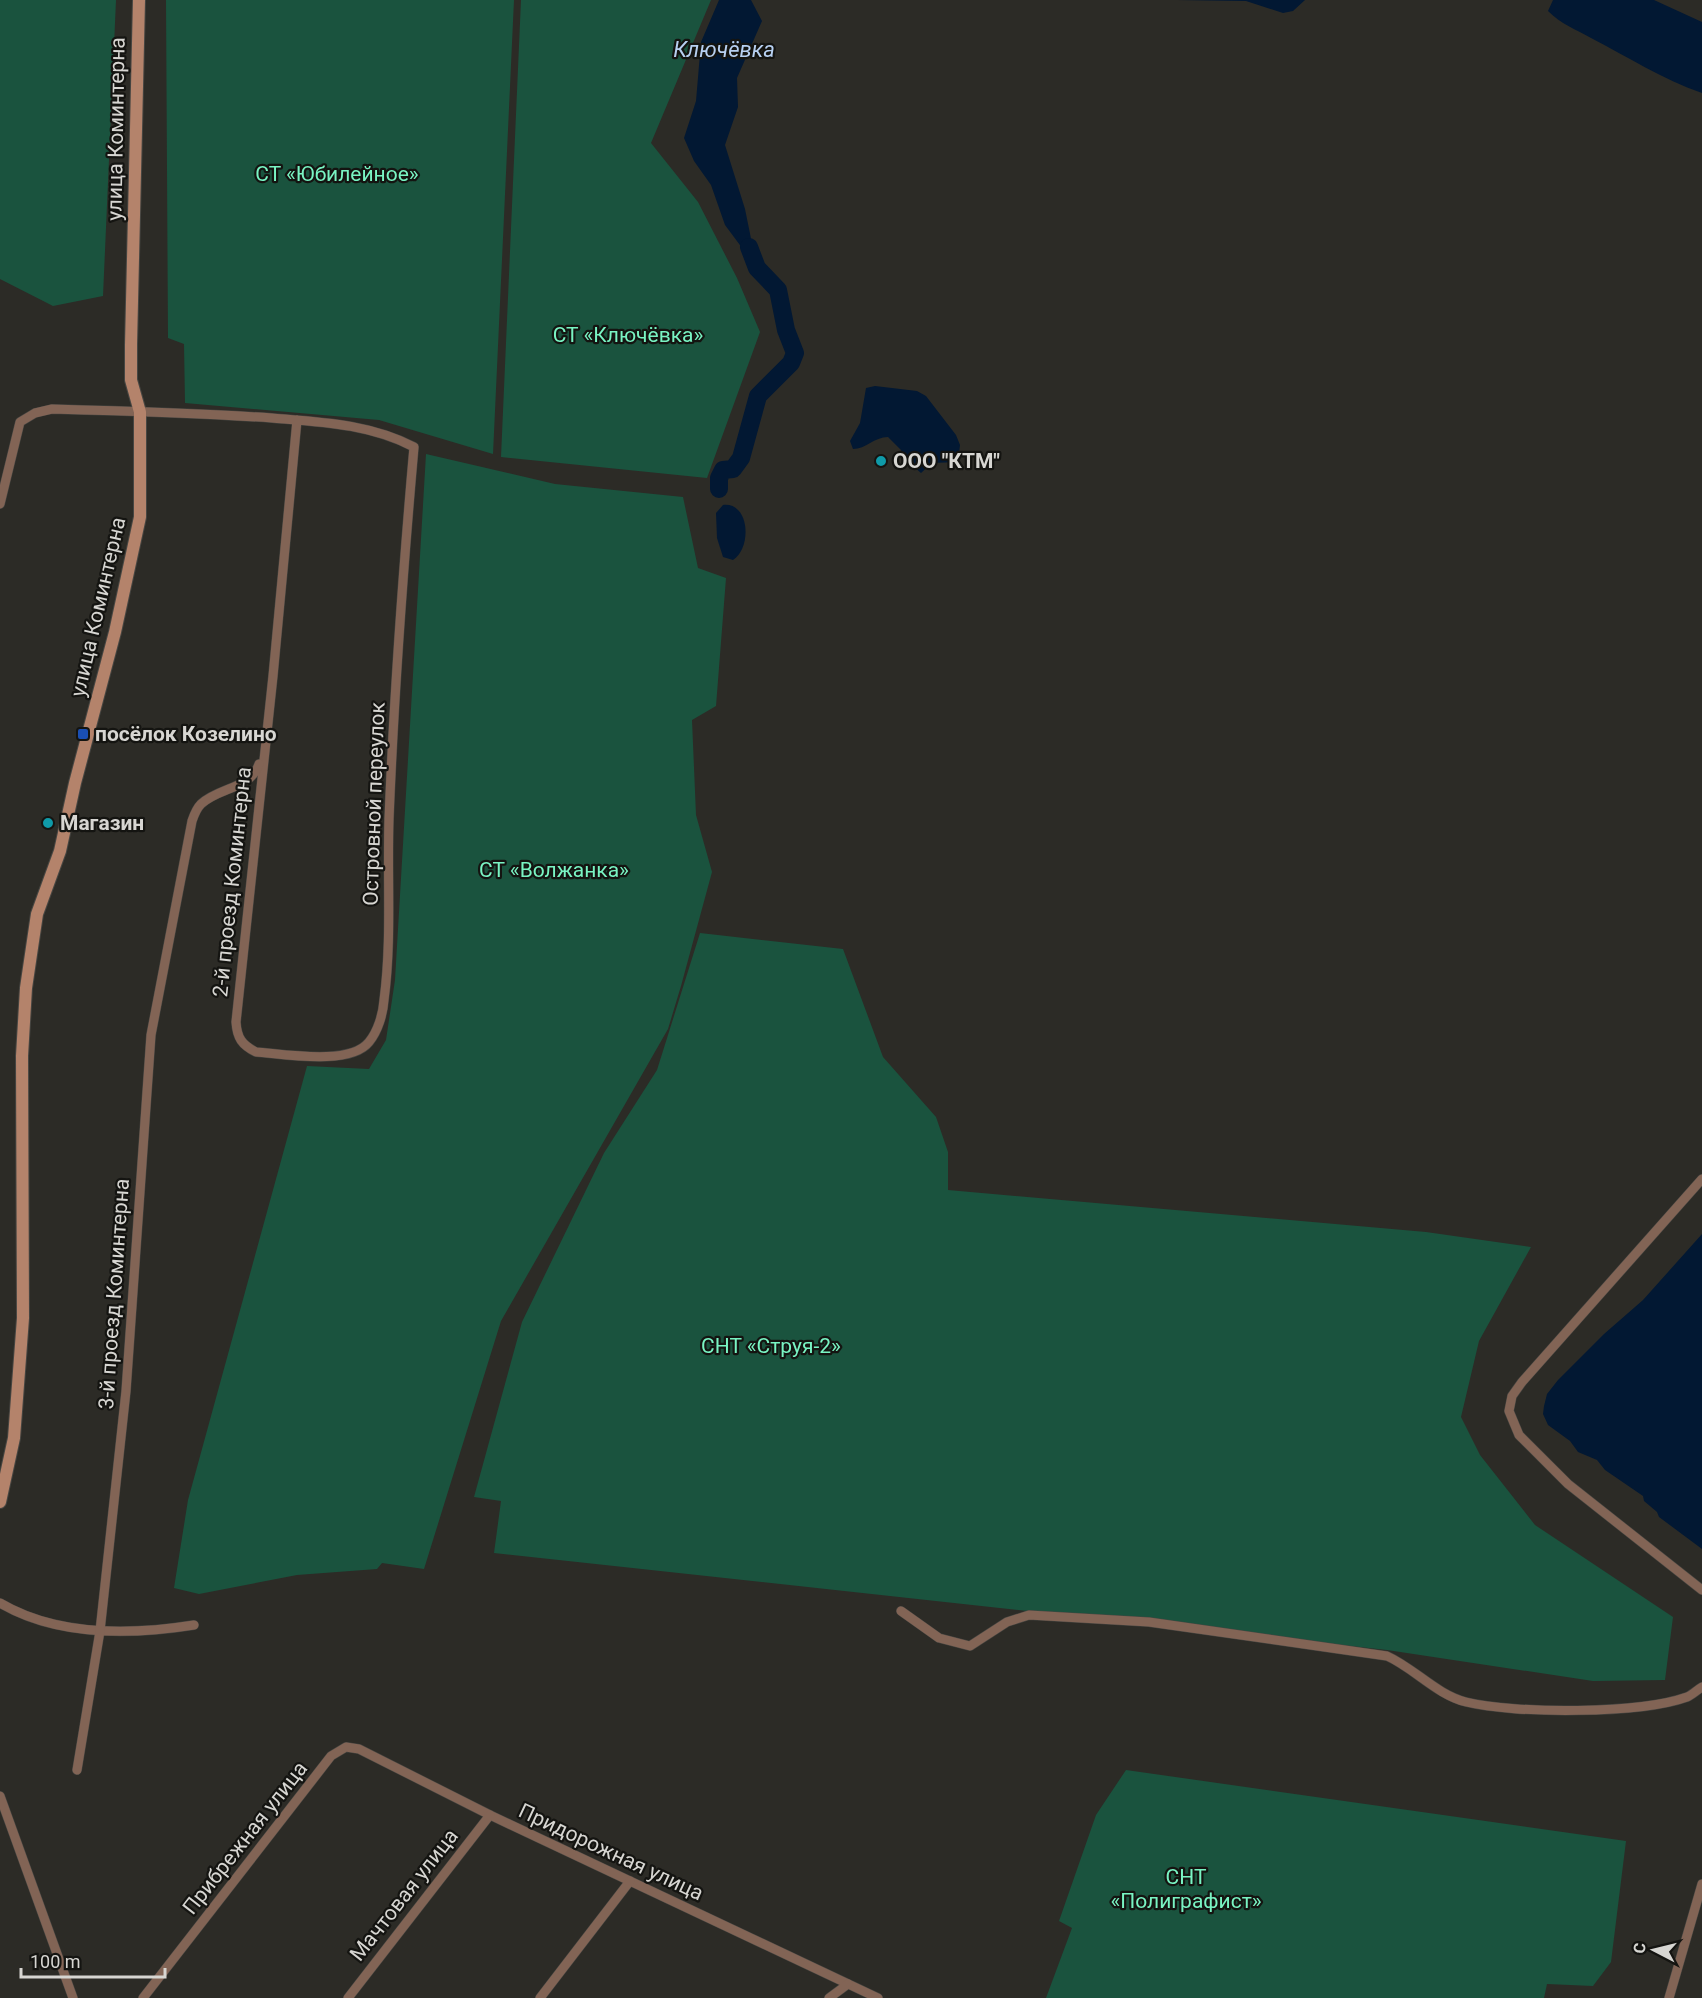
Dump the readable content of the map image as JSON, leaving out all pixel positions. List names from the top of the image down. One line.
{"streets":{"street":["улица Коминтерна","Островной переулок","2-й проезд Коминтерна","3-й проезд Коминтерна","Прибрежная улица","Придорожная улица","Мачтовая улица"]},"crossings":[["Островной переулок","2-й проезд Коминтерна"],["2-й проезд Коминтерна","3-й проезд Коминтерна"],["Прибрежная улица","Придорожная улица"],["Придорожная улица","Мачтовая улица"]],"water":["Ключёвка"],"parks":["СТ «Юбилейное»","СТ «Ключёвка»","СТ «Волжанка»","СНТ «Струя-2»","СНТ «Полиграфист»"],"places":{"other":["ООО \"КТМ\"","Магазин"],"transit":["посёлок Козелино"]},"scale_bar":"100 m","north":"left"}
